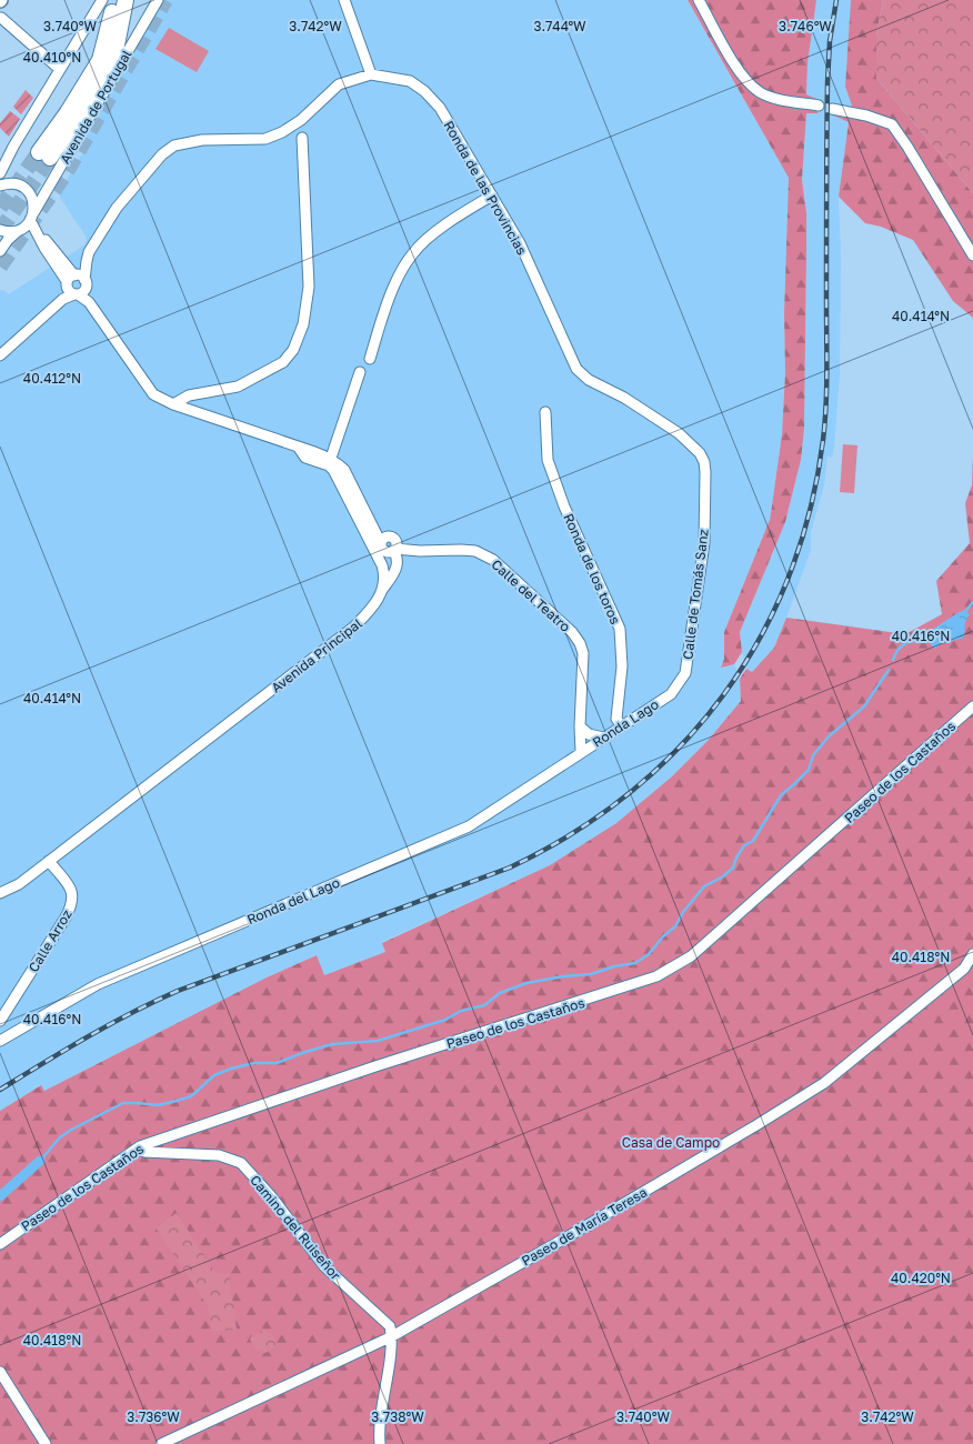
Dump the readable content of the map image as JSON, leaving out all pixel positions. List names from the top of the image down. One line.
{"streets":{"street":["Avenida de Portugal","Ronda de las Provincias","Ronda de los toros","Calle de Tomás Sanz","Calle del Teatro","Avenida Principal","Ronda Lago","Paseo de los Castaños","Ronda del Lago","Calle Arroz","Paseo de María Teresa","Camino del Ruiseñor"]},"crossings":[["Ronda de las Provincias","Calle de Tomás Sanz"],["Ronda de los toros","Ronda Lago"],["Calle de Tomás Sanz","Ronda Lago"],["Calle del Teatro","Avenida Principal"],["Calle del Teatro","Ronda Lago"],["Calle del Teatro","Ronda del Lago"],["Avenida Principal","Calle Arroz"],["Ronda Lago","Ronda del Lago"],["Paseo de los Castaños","Camino del Ruiseñor"],["Paseo de María Teresa","Camino del Ruiseñor"]],"parks":["Casa de Campo"],"coordinates":["3.740°W","3.742°W","3.744°W","3.746°W","40.410°N","40.414°N","40.412°N","40.416°N","40.418°N","40.420°N","3.736°W","3.738°W"]}
